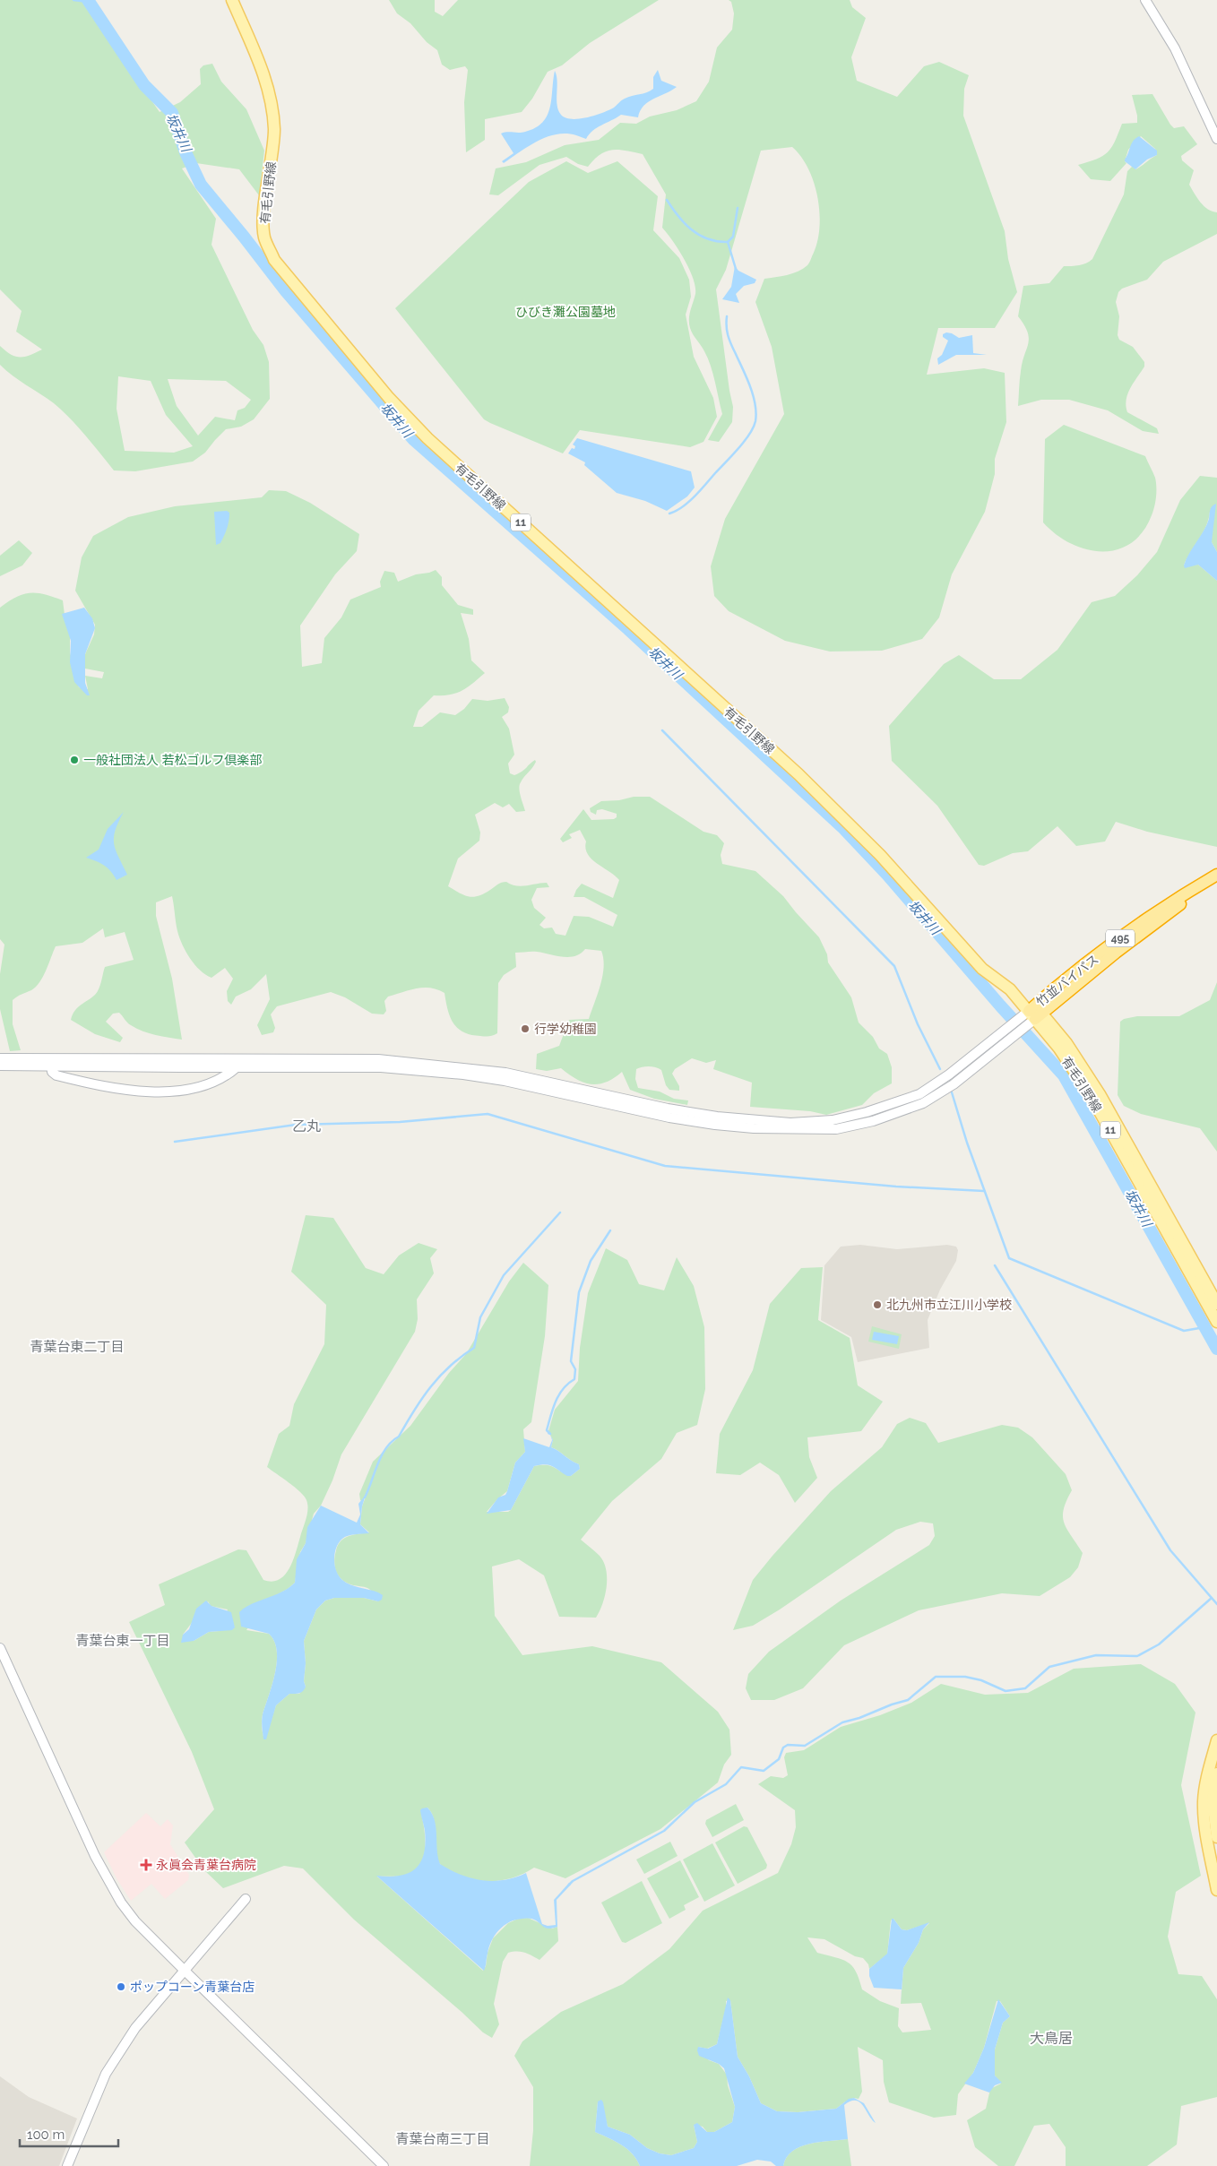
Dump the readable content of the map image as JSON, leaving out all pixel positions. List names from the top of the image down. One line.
{"streets":{"highway":["495","竹並バイパス"],"main road":["有毛引野線","11"]},"crossings":[["有毛引野線","竹並バイパス"]],"districts":["乙丸","青葉台東二丁目","青葉台東一丁目","大鳥居","青葉台南三丁目"],"water":["坂井川"],"parks":["ひびき灘公園墓地"],"places":{"other":["一般社団法人 若松ゴルフ倶楽部","行学幼稚園","北九州市立江川小学校","ポップコーン青葉台店"],"health":["永眞会青葉台病院"]},"scale_bar":"100 m"}
